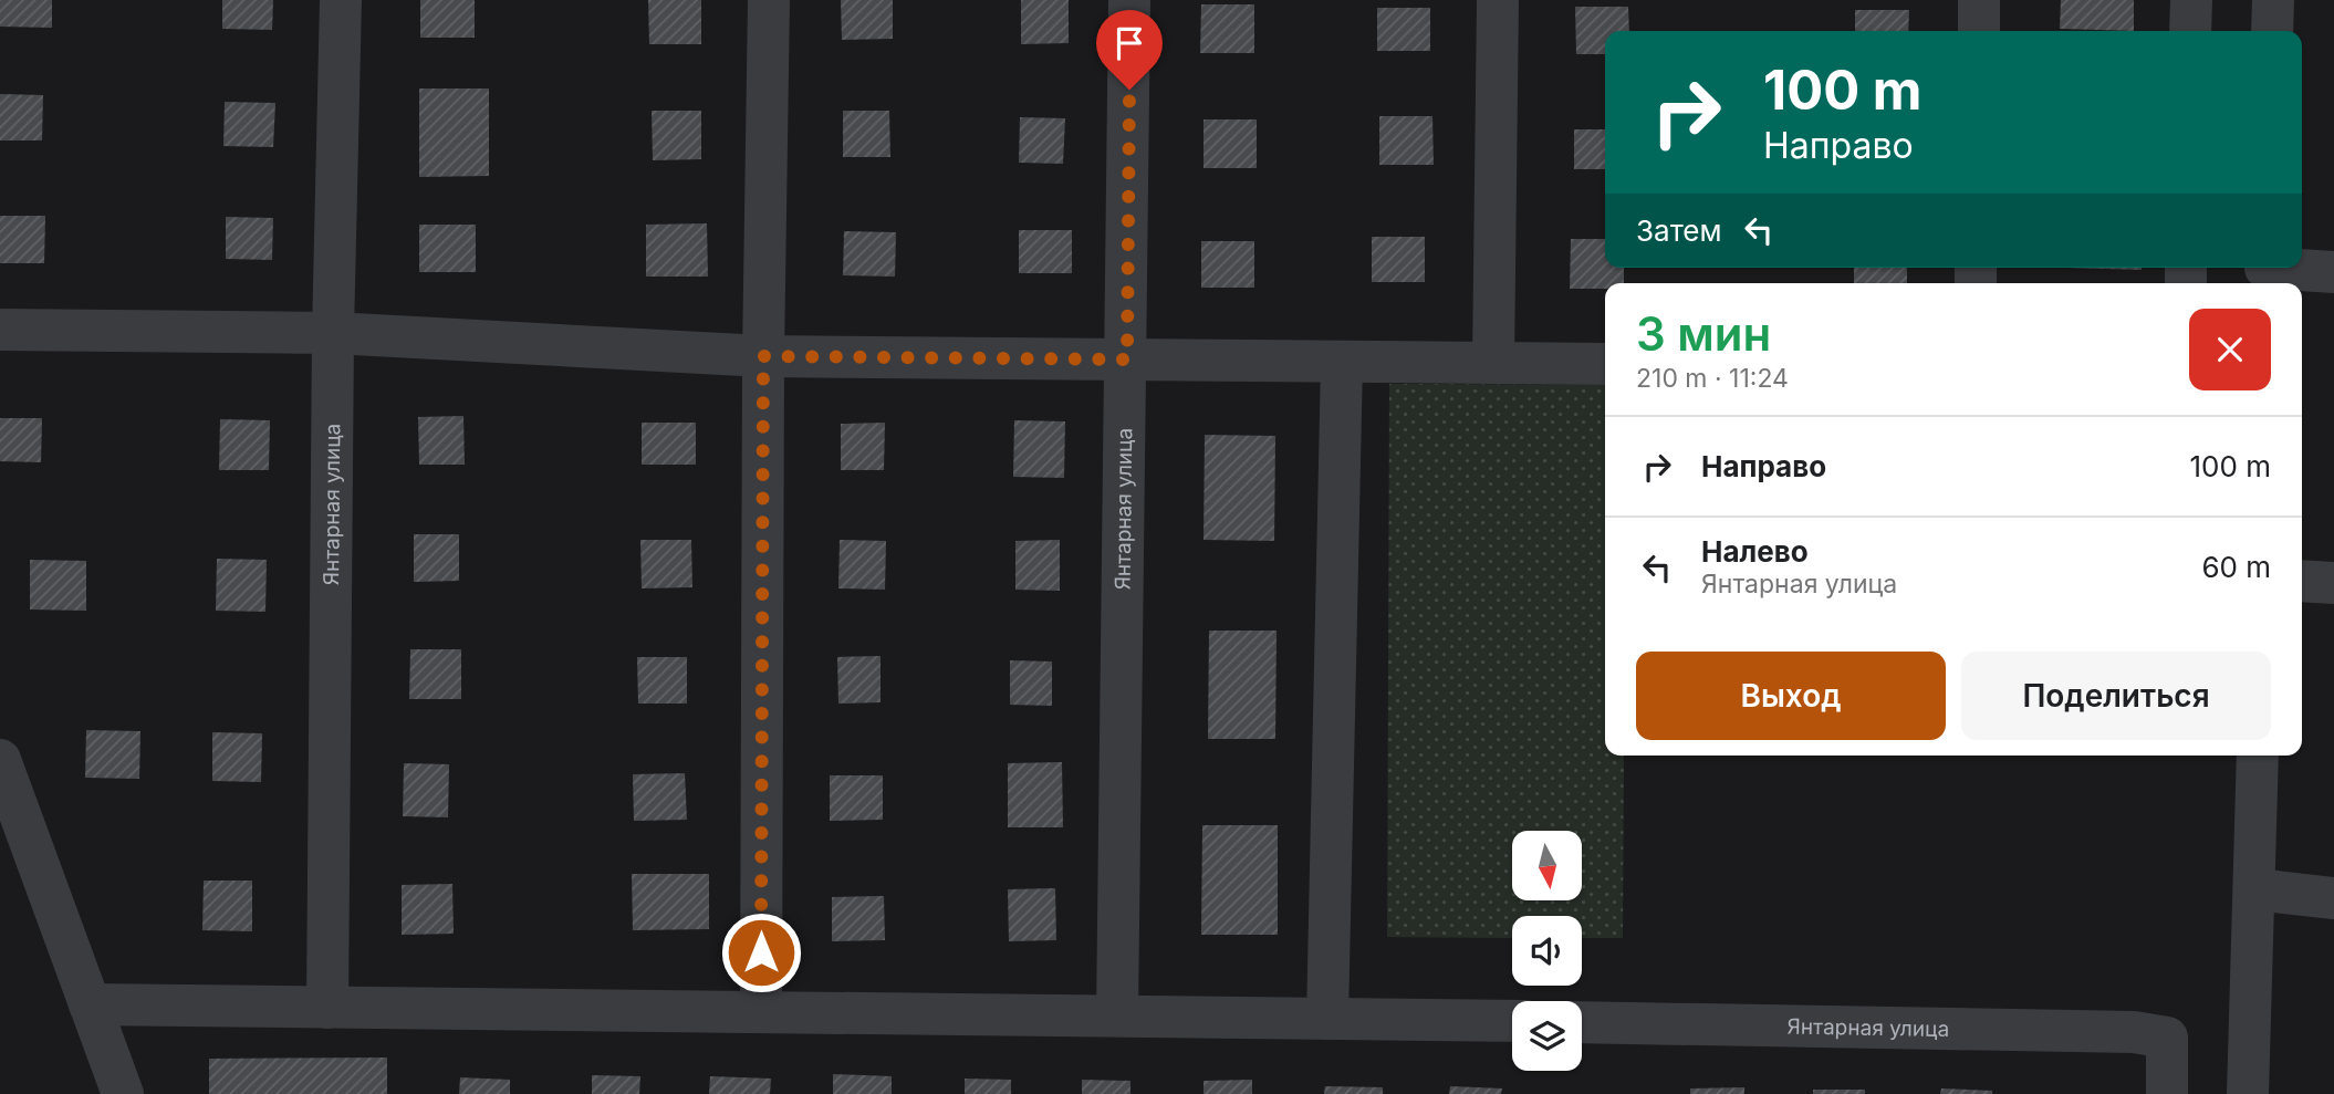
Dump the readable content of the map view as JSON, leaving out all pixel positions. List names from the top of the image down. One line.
{"streets":{"street":["Янтарная улица"]},"north":"bottom","page":{"turn":["100 m","Направо"],"then":"Затем","heading":["3 мин","210 m · 11:24"],"list":[{"name":"Направо","value":"100 m"},{"name":"Налево","note":"Янтарная улица","value":"60 m"}],"buttons":["Выход","Поделиться"]}}
